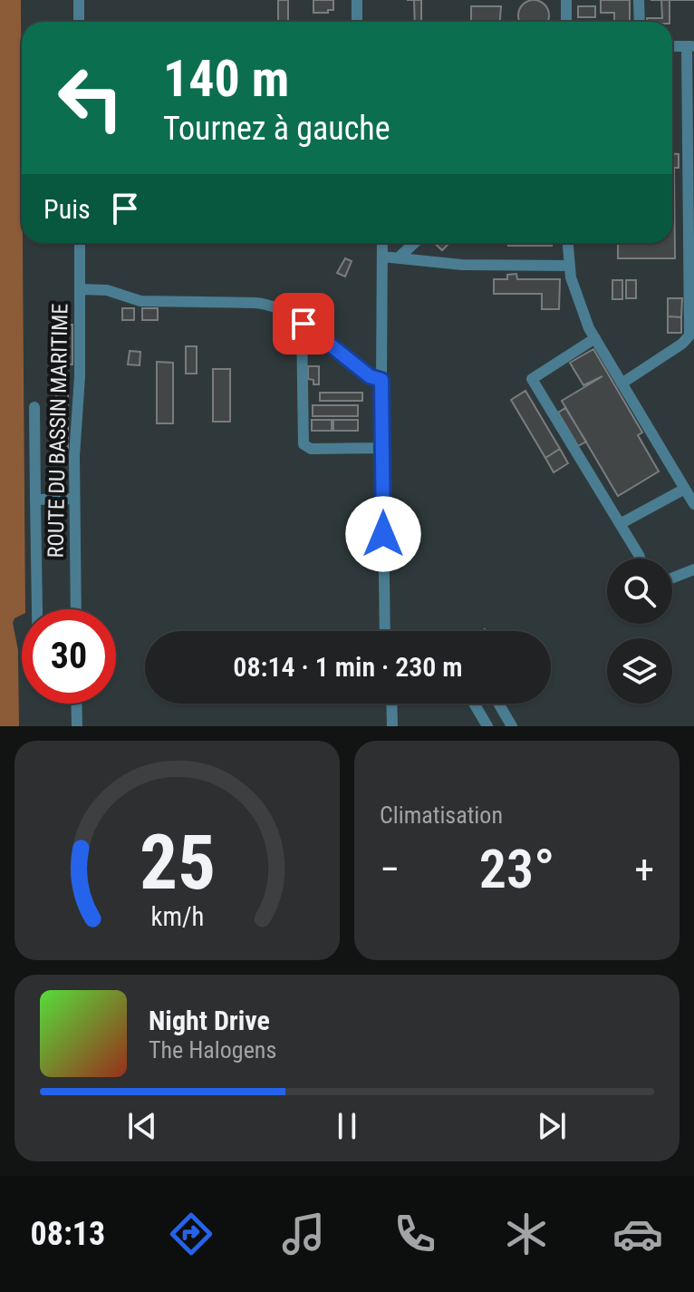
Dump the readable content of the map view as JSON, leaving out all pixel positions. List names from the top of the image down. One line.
{"streets":{"street":["ROUTE DU BASSIN MARITIME"]},"page":{"turn":["140 m","Tournez à gauche"],"then":"Puis","limit":"30","trip":"08:14 · 1 min · 230 m","tile":"Climatisation","heat":["−","23°","+"],"song":["Night Drive","The Halogens"],"tabs":"08:13","gauge":["25","km/h"]}}
